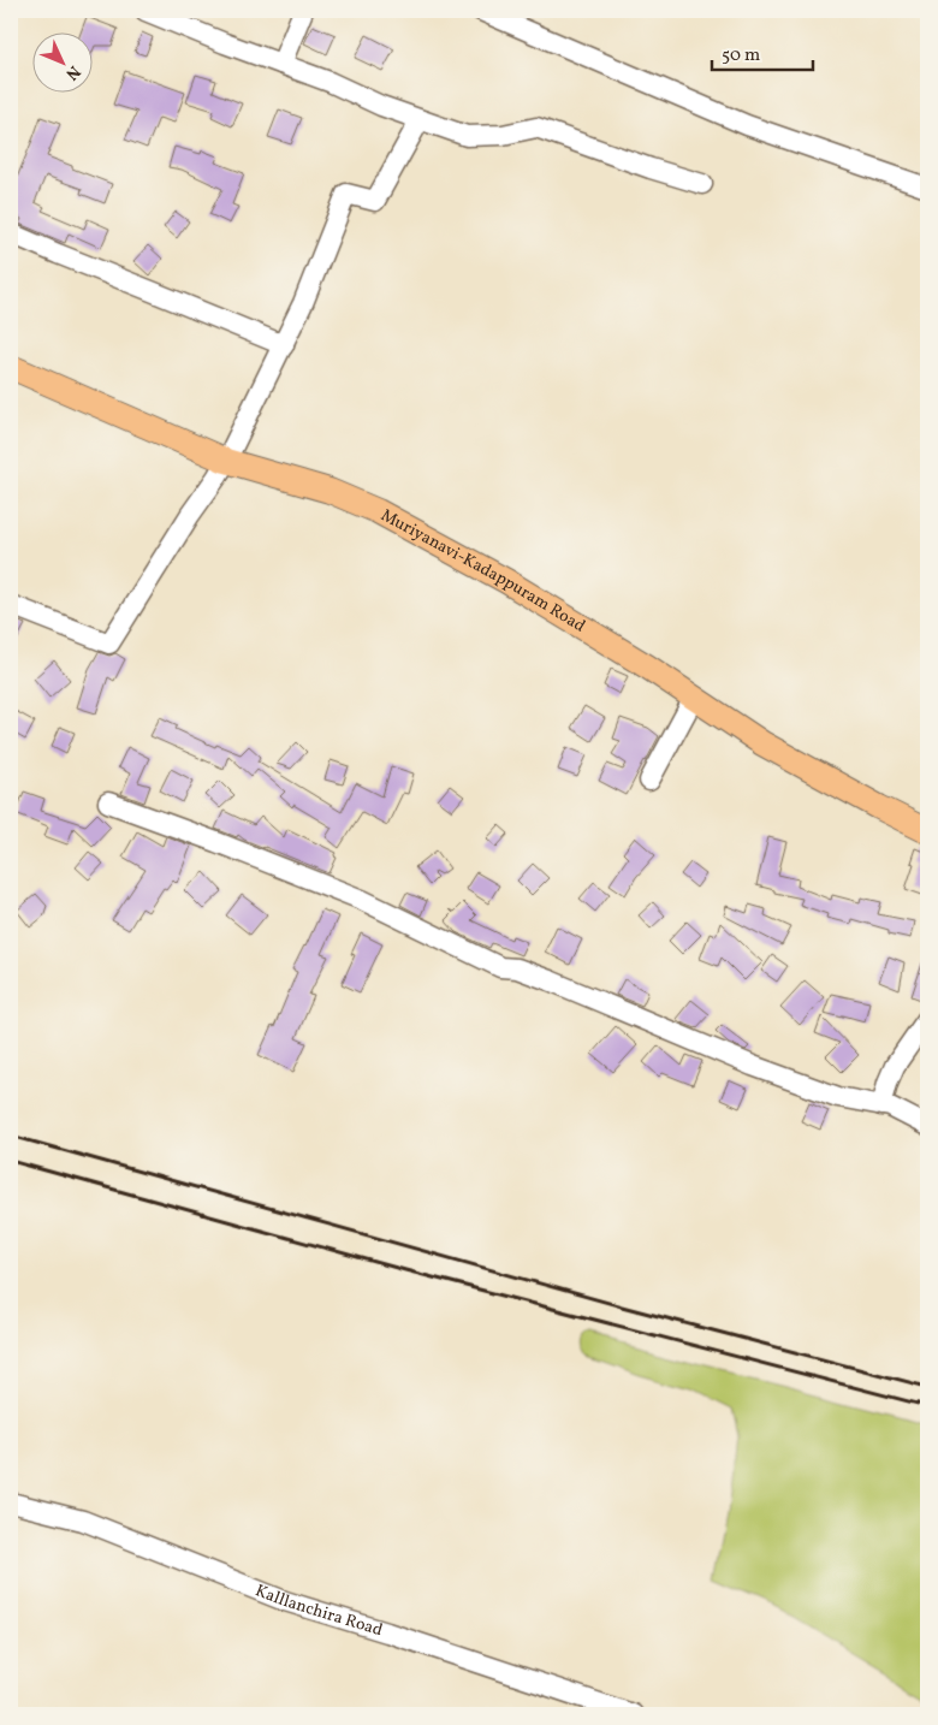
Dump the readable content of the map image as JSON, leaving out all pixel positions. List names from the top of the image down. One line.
{"streets":{"main road":["Muriyanavi-Kadappuram Road"],"street":["Kalllanchira Road"]},"scale_bar":"50 m","north":"bottom right"}
